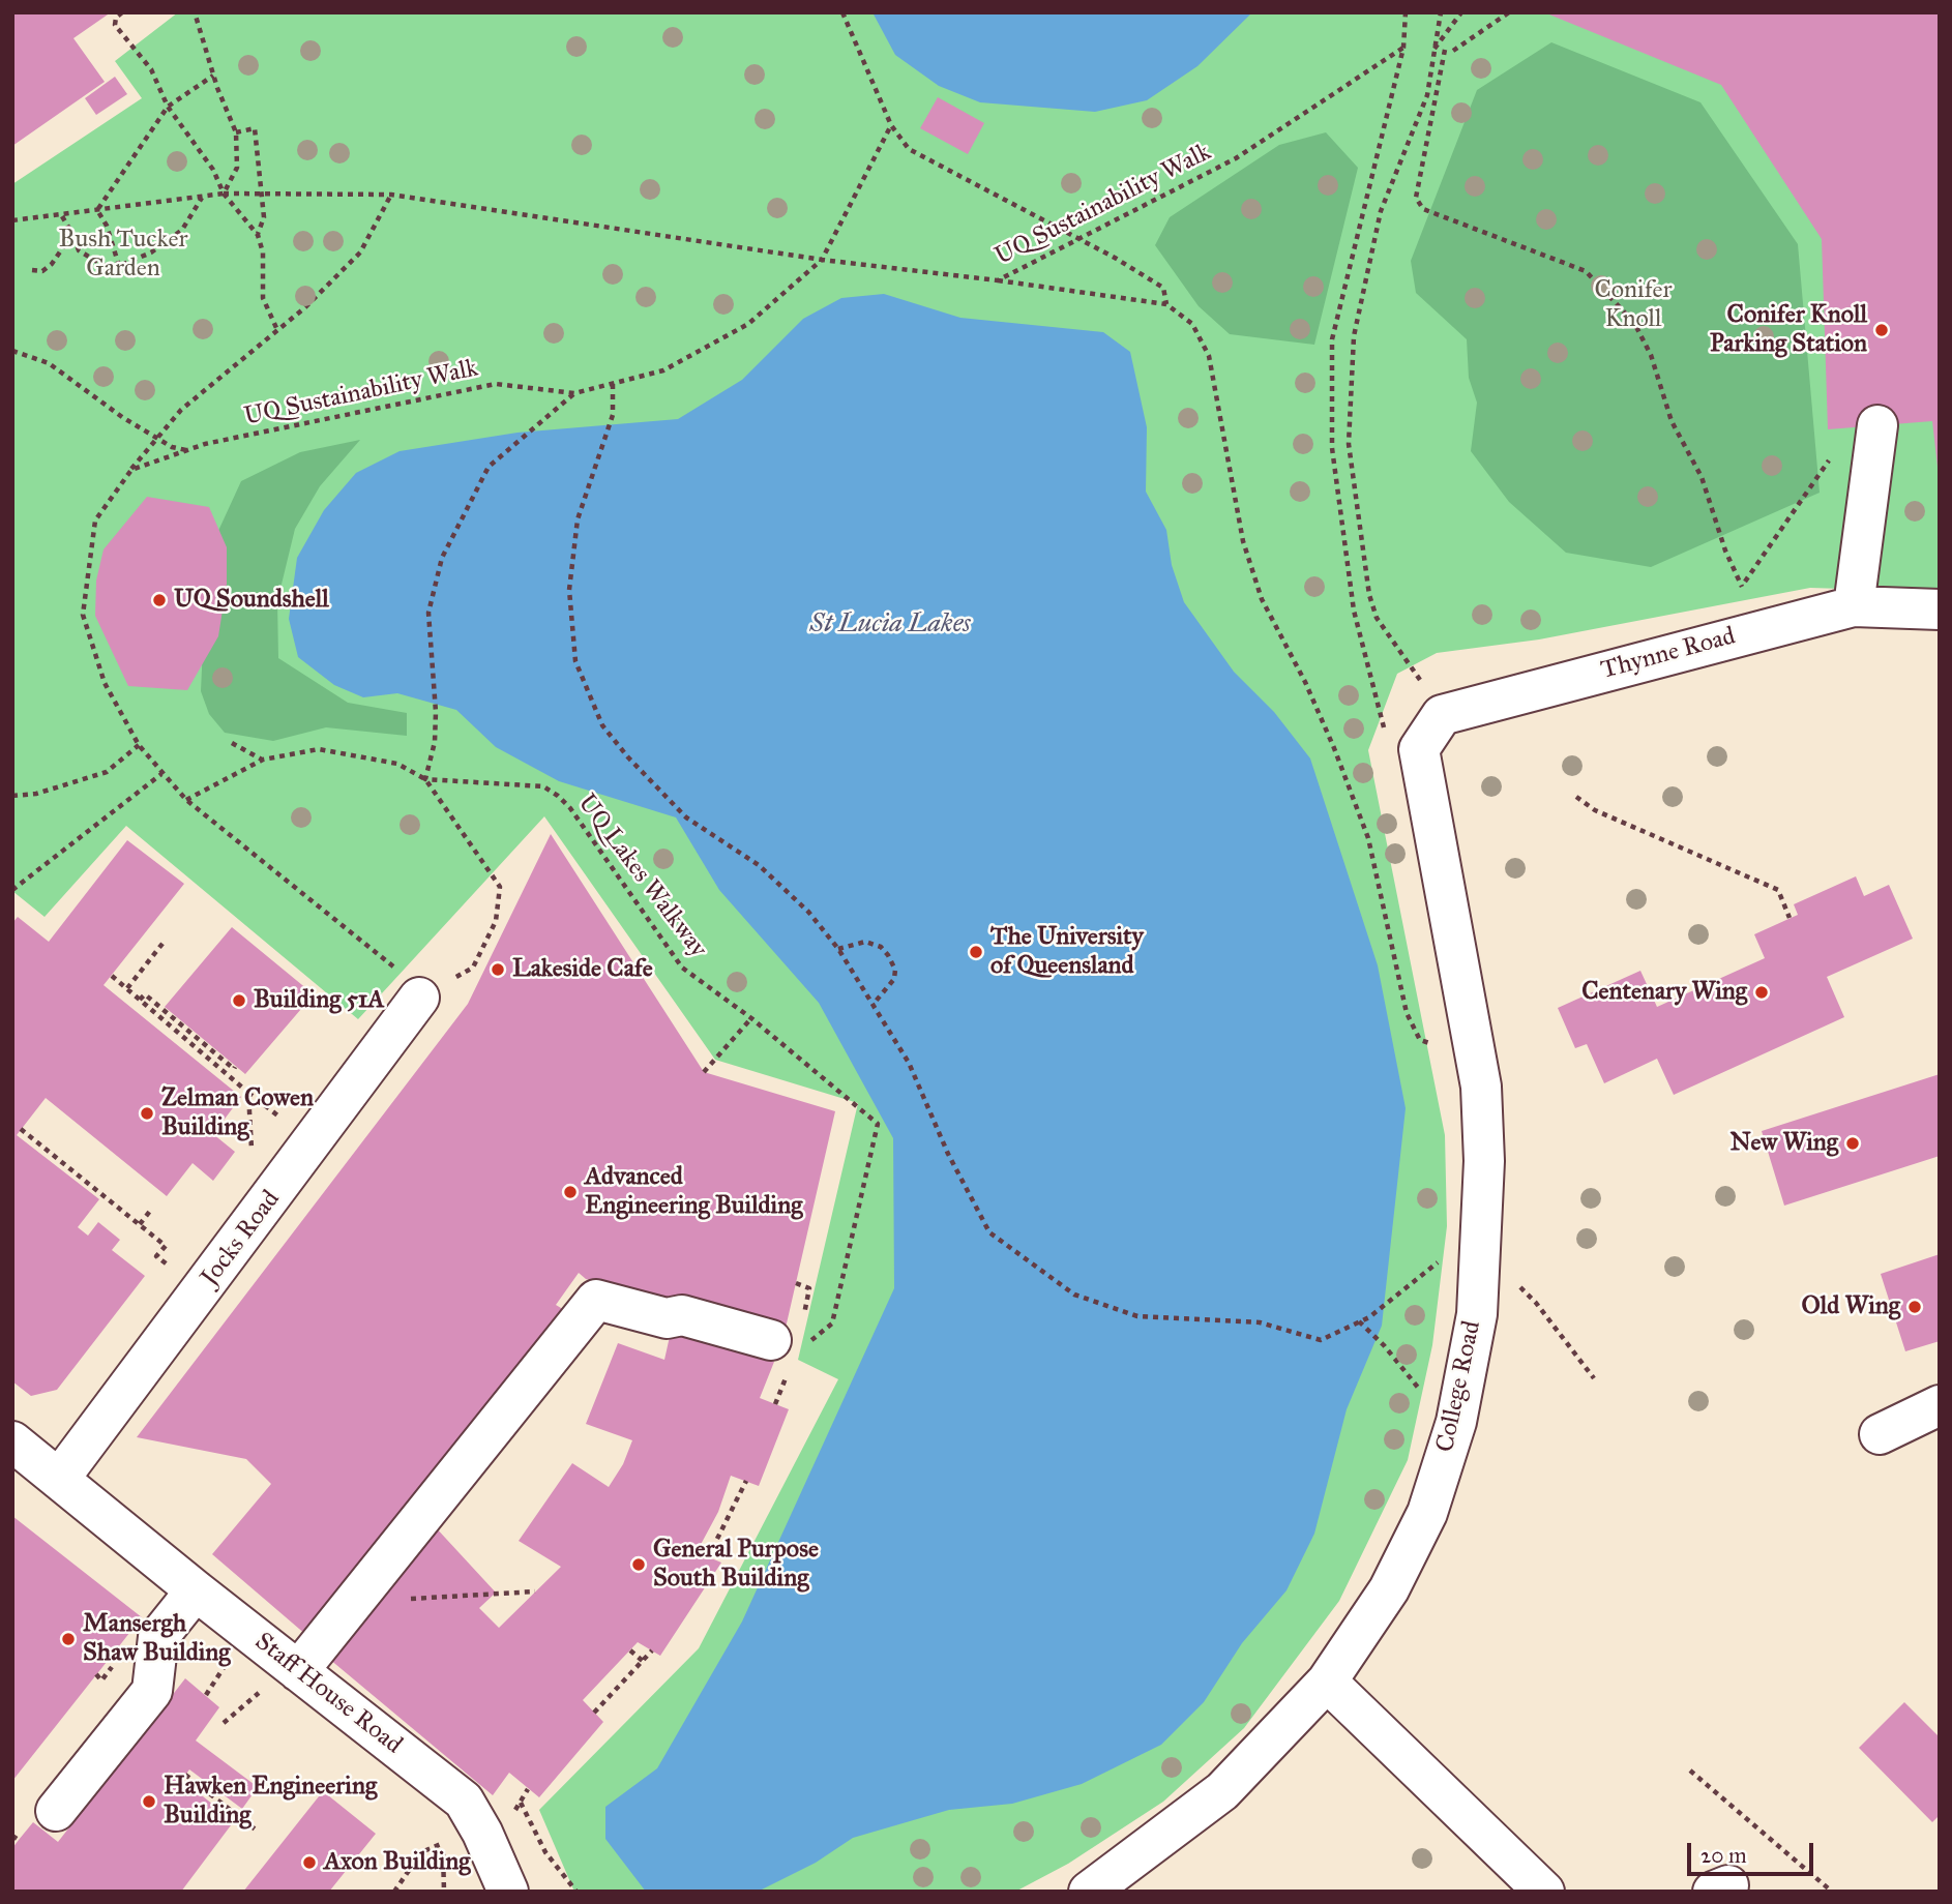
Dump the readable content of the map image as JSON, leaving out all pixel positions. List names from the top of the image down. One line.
{"streets":{"street":["Thynne Road","Jocks Road","College Road","Staff House Road"],"path":["UQ Sustainability Walk","UQ Lakes Walkway"]},"crossings":[["Thynne Road","College Road"],["Jocks Road","Staff House Road"]],"water":["St Lucia Lakes"],"parks":["Bush Tucker Garden","Conifer Knoll"],"places":["Conifer Knoll Parking Station","UQ Soundshell","The University of Queensland","Lakeside Cafe","Centenary Wing","Building 51A","Zelman Cowen Building","New Wing","Advanced Engineering Building","Old Wing","General Purpose South Building","Mansergh Shaw Building","Hawken Engineering Building","Axon Building"],"scale_bar":"20 m"}
